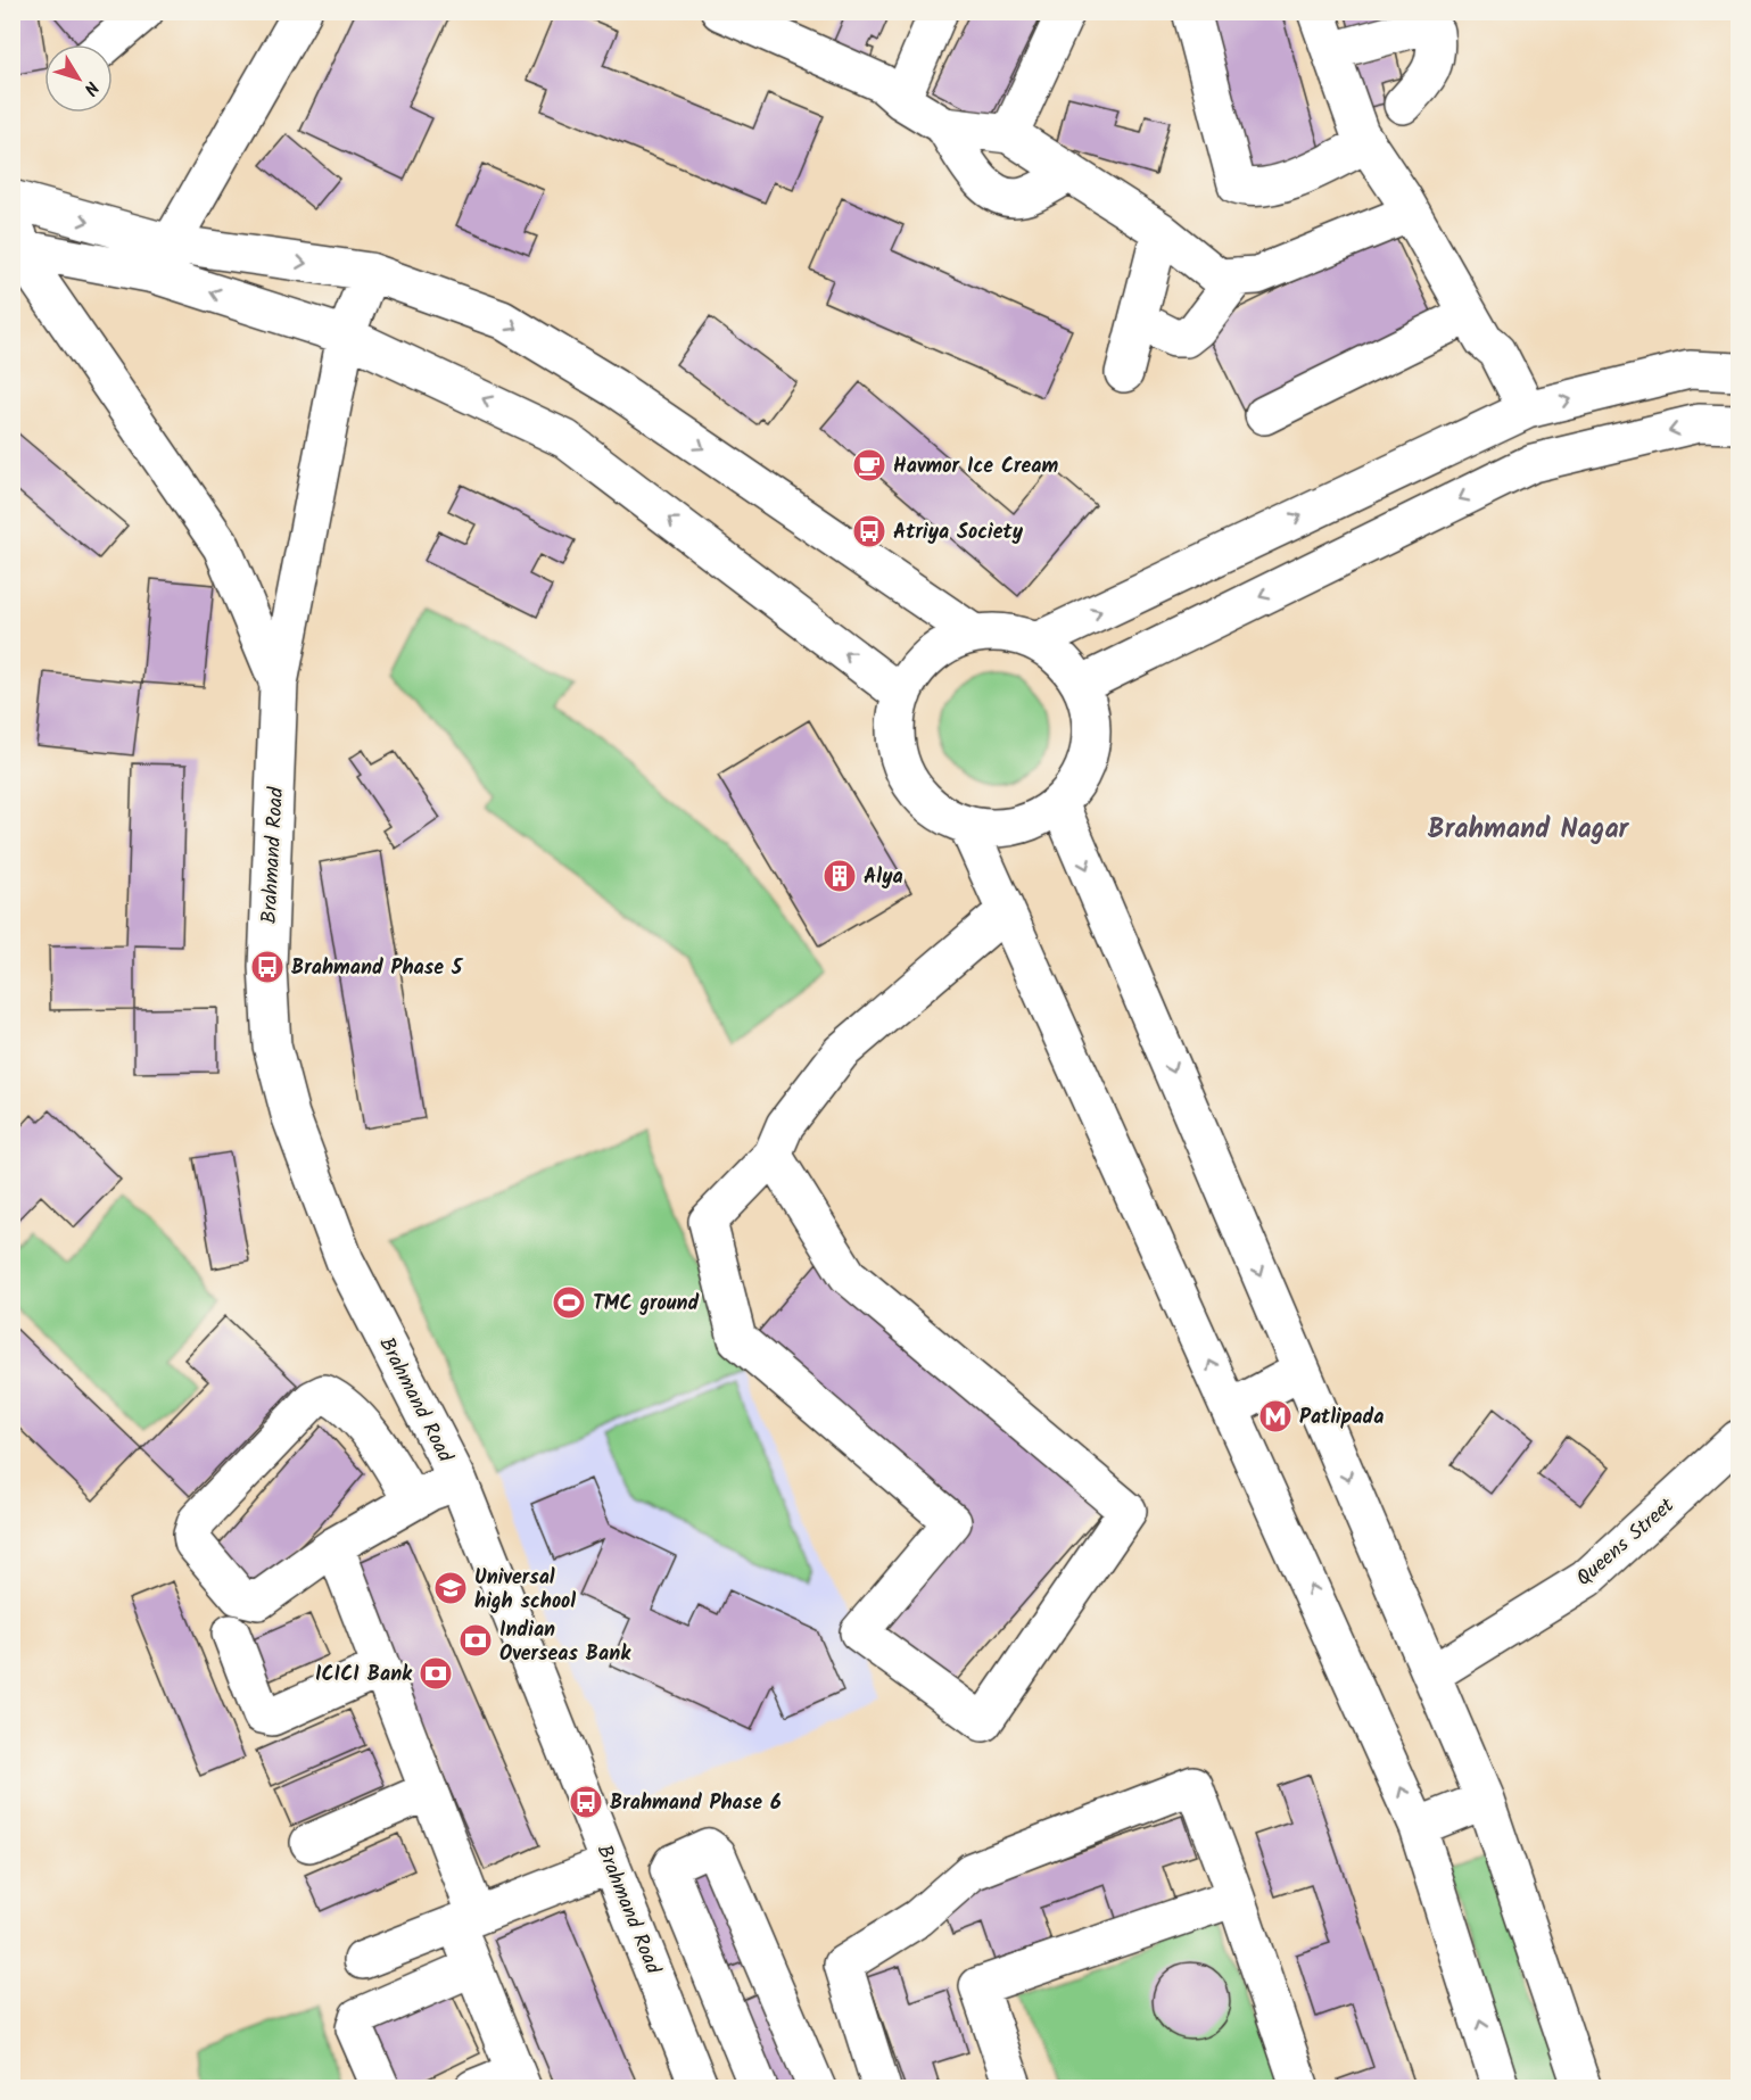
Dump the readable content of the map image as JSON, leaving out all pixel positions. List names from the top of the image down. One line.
{"streets":{"street":["Brahmand Road","Queens Street"]},"districts":["Brahmand Nagar"],"places":{"cafe":["Havmor Ice Cream"],"bus stop":["Atriya Society","Brahmand Phase 5","Brahmand Phase 6"],"building":["Alya"],"sports":["TMC ground"],"metro station":["Patlipada"],"school or university":["Universal high school"],"bank":["Indian Overseas Bank","ICICI Bank"]},"north":"bottom right"}
